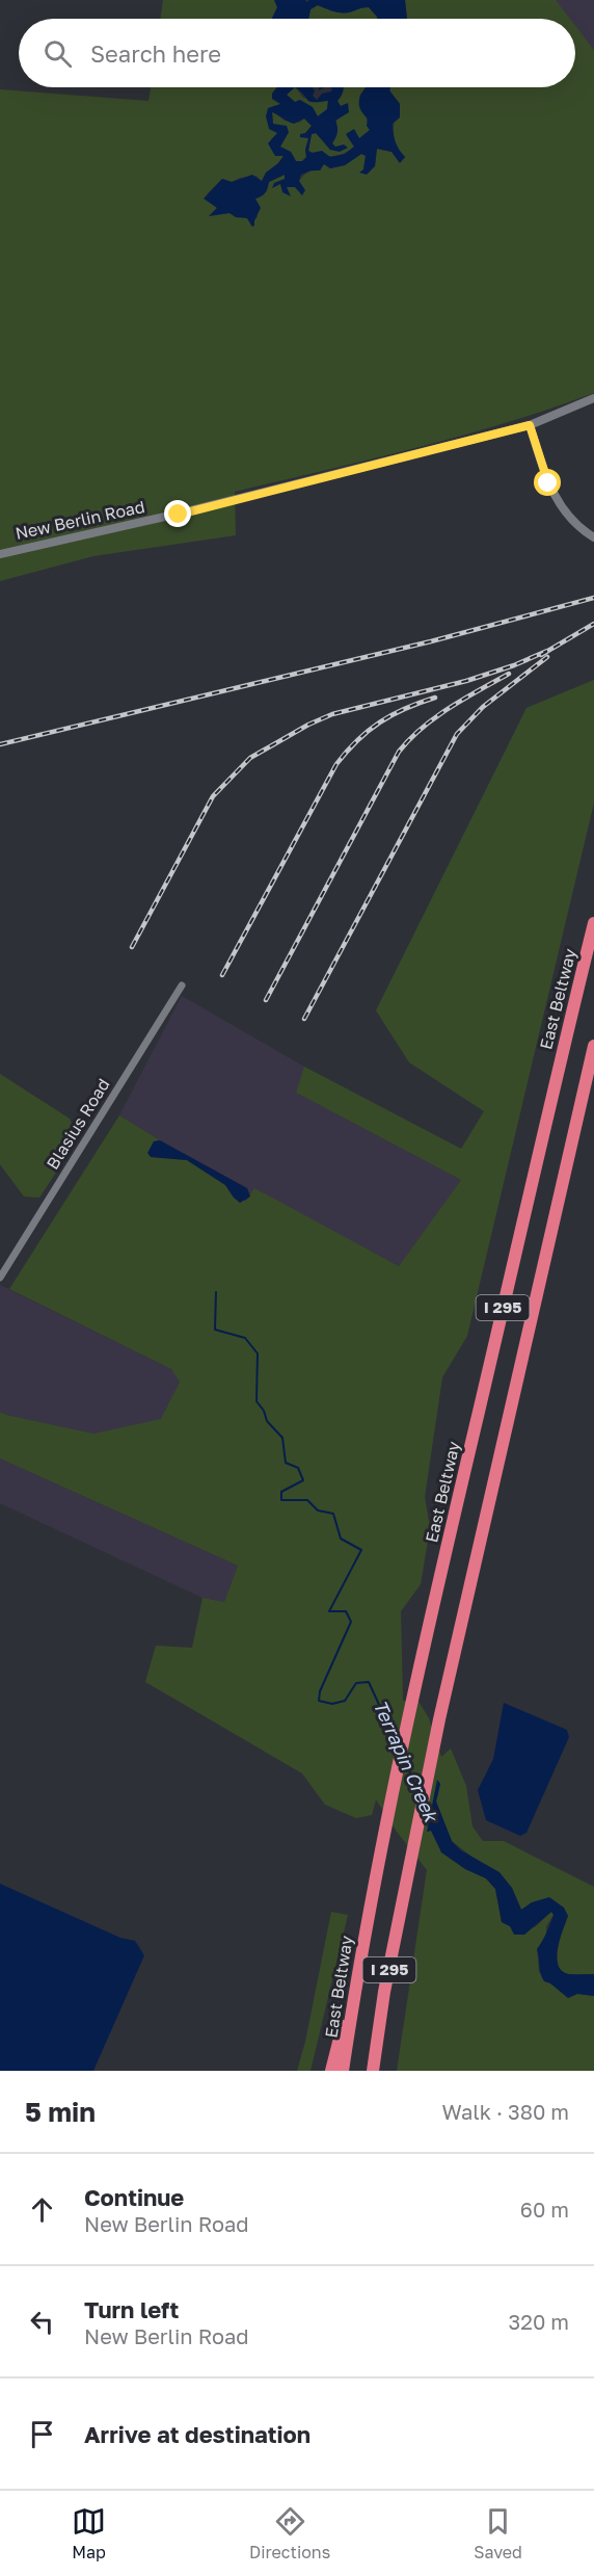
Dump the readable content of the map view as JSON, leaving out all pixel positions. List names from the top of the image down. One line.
{"streets":{"highway":["East Beltway","I 295"],"street":["New Berlin Road","Blasius Road"]},"water":["Terrapin Creek"],"page":{"search":"Search here","heading":["5 min","Walk · 380 m"],"list":[["Continue","New Berlin Road","60 m"],["Turn left","New Berlin Road","320 m"],"Arrive at destination"],"nav":["Map","Directions","Saved"]}}
